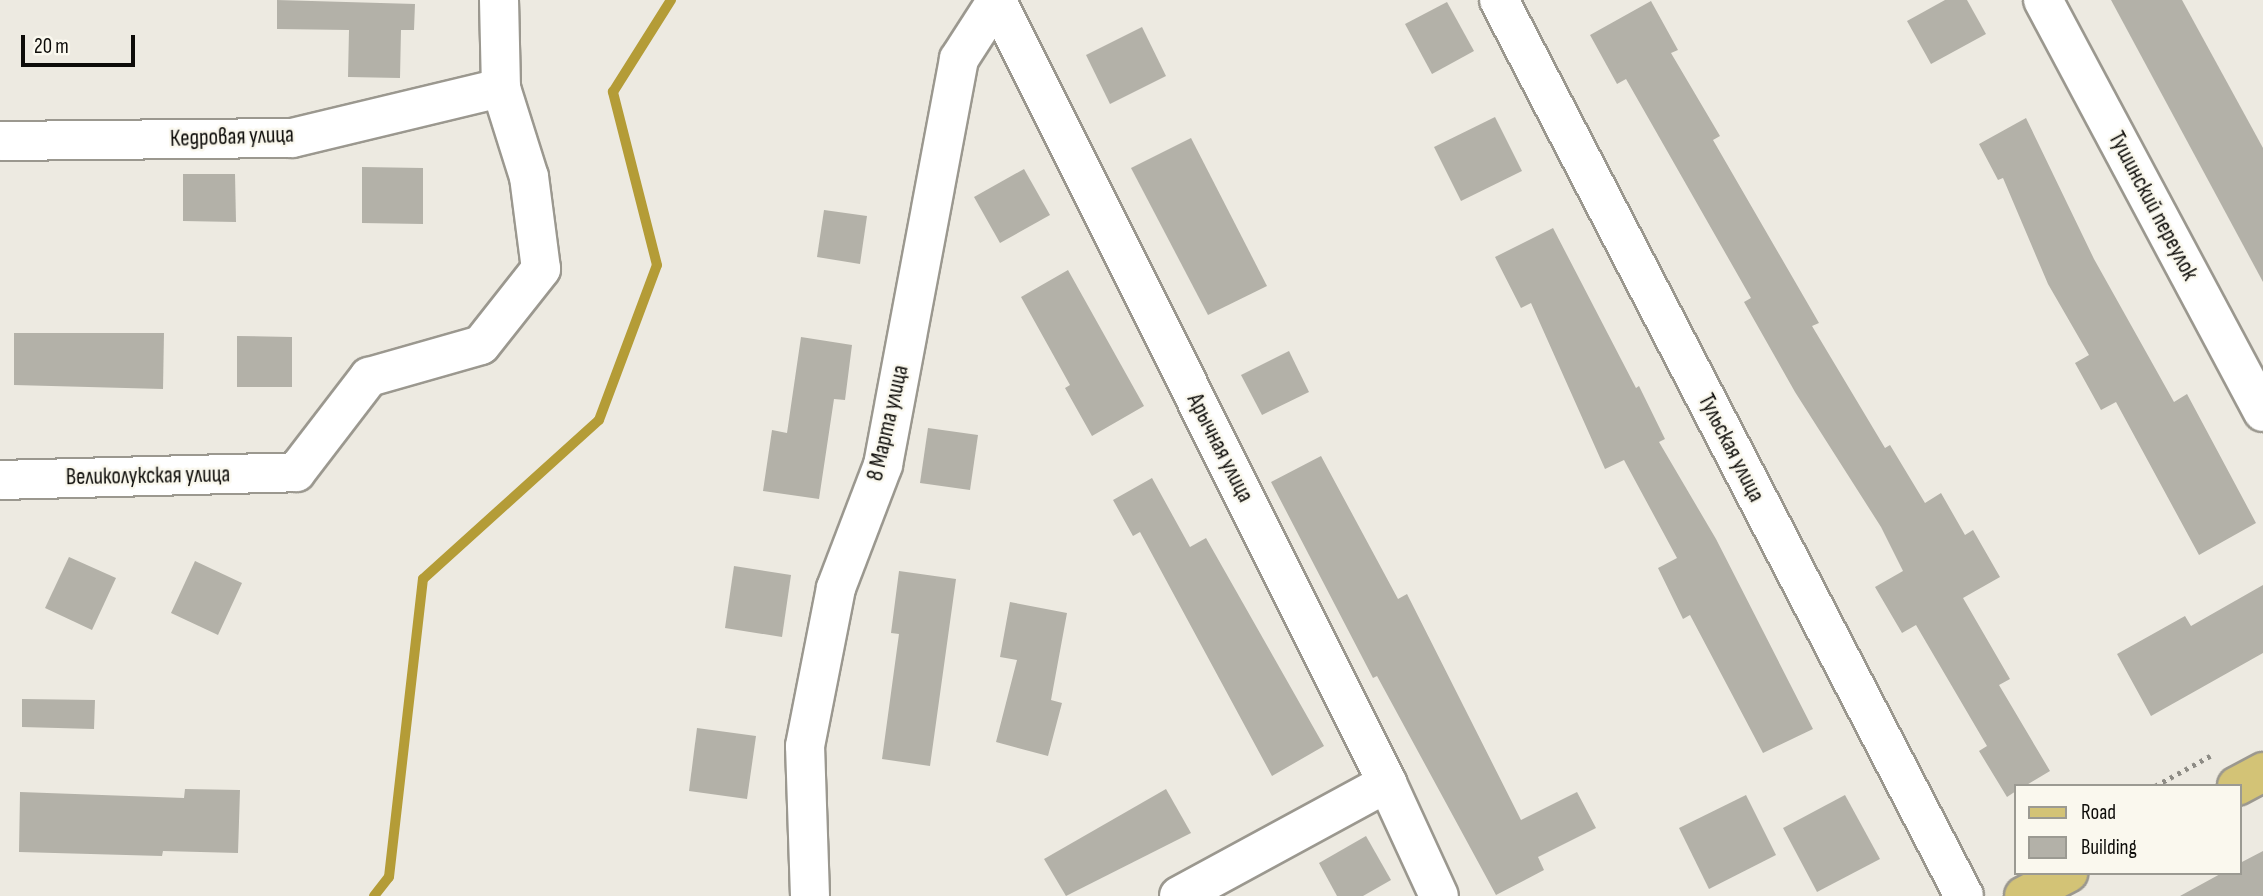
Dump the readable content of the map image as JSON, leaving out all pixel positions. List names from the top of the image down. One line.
{"streets":{"street":["Кедровая улица","Тушинский переулок","8 Марта улица","Арычная улица","Тульская улица","Великолукская улица"]},"crossings":[["Кедровая улица","Великолукская улица"],["8 Марта улица","Арычная улица"]],"legend":["Road","Building"],"scale_bar":"20 m"}
